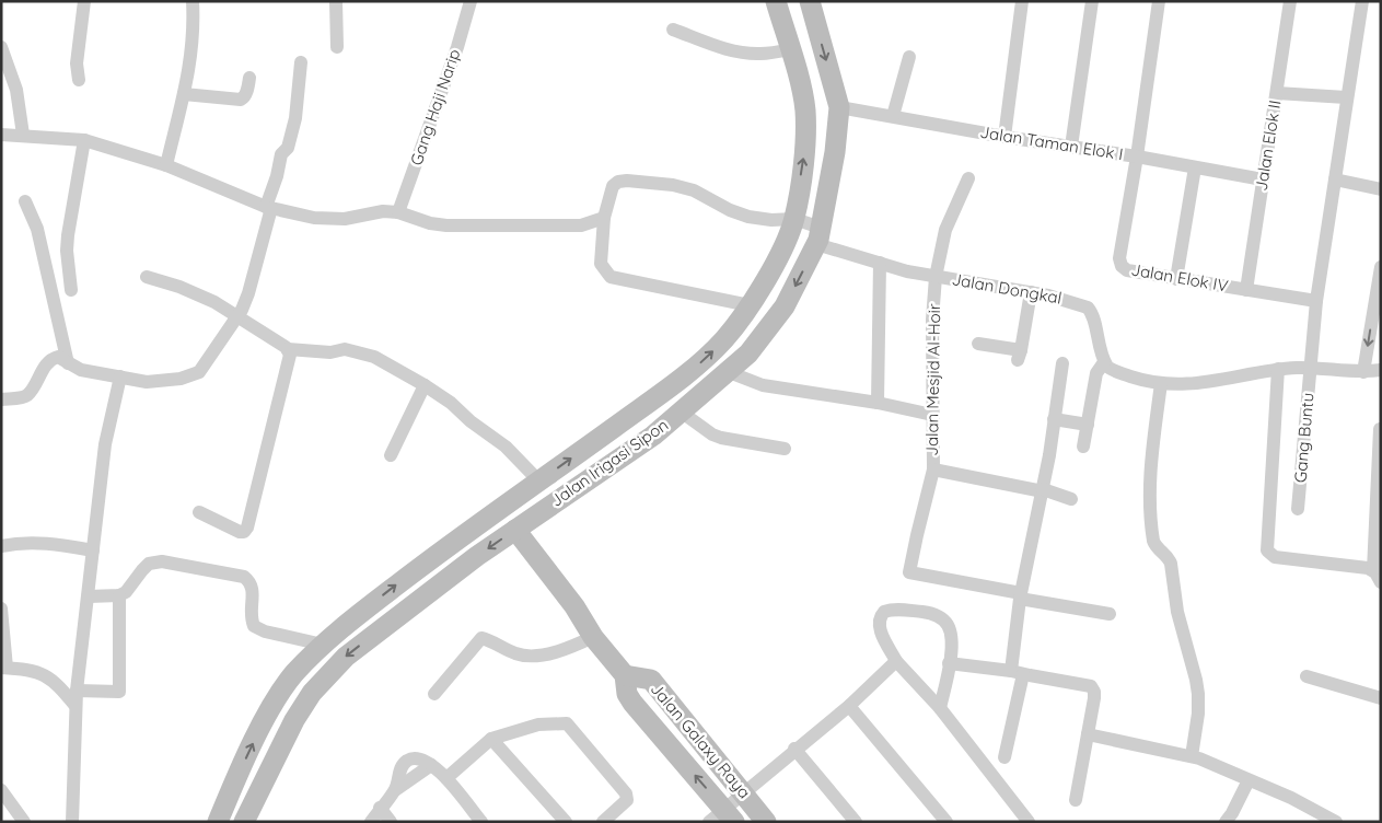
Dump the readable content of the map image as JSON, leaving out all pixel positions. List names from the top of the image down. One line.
{"streets":{"street":["Gang Haji Narip","Jalan Taman Elok I","Jalan Elok II","Jalan Elok IV","Jalan Dongkal","Jalan Mesjid Al-Hoir","Gang Buntu","Jalan Irigasi Sipon","Jalan Galaxy Raya"]},"crossings":[["Jalan Taman Elok I","Jalan Elok II"],["Jalan Taman Elok I","Jalan Elok IV"],["Jalan Taman Elok I","Jalan Irigasi Sipon"],["Jalan Elok II","Jalan Elok IV"],["Jalan Dongkal","Jalan Mesjid Al-Hoir"],["Jalan Dongkal","Jalan Irigasi Sipon"],["Jalan Irigasi Sipon","Jalan Galaxy Raya"]]}
